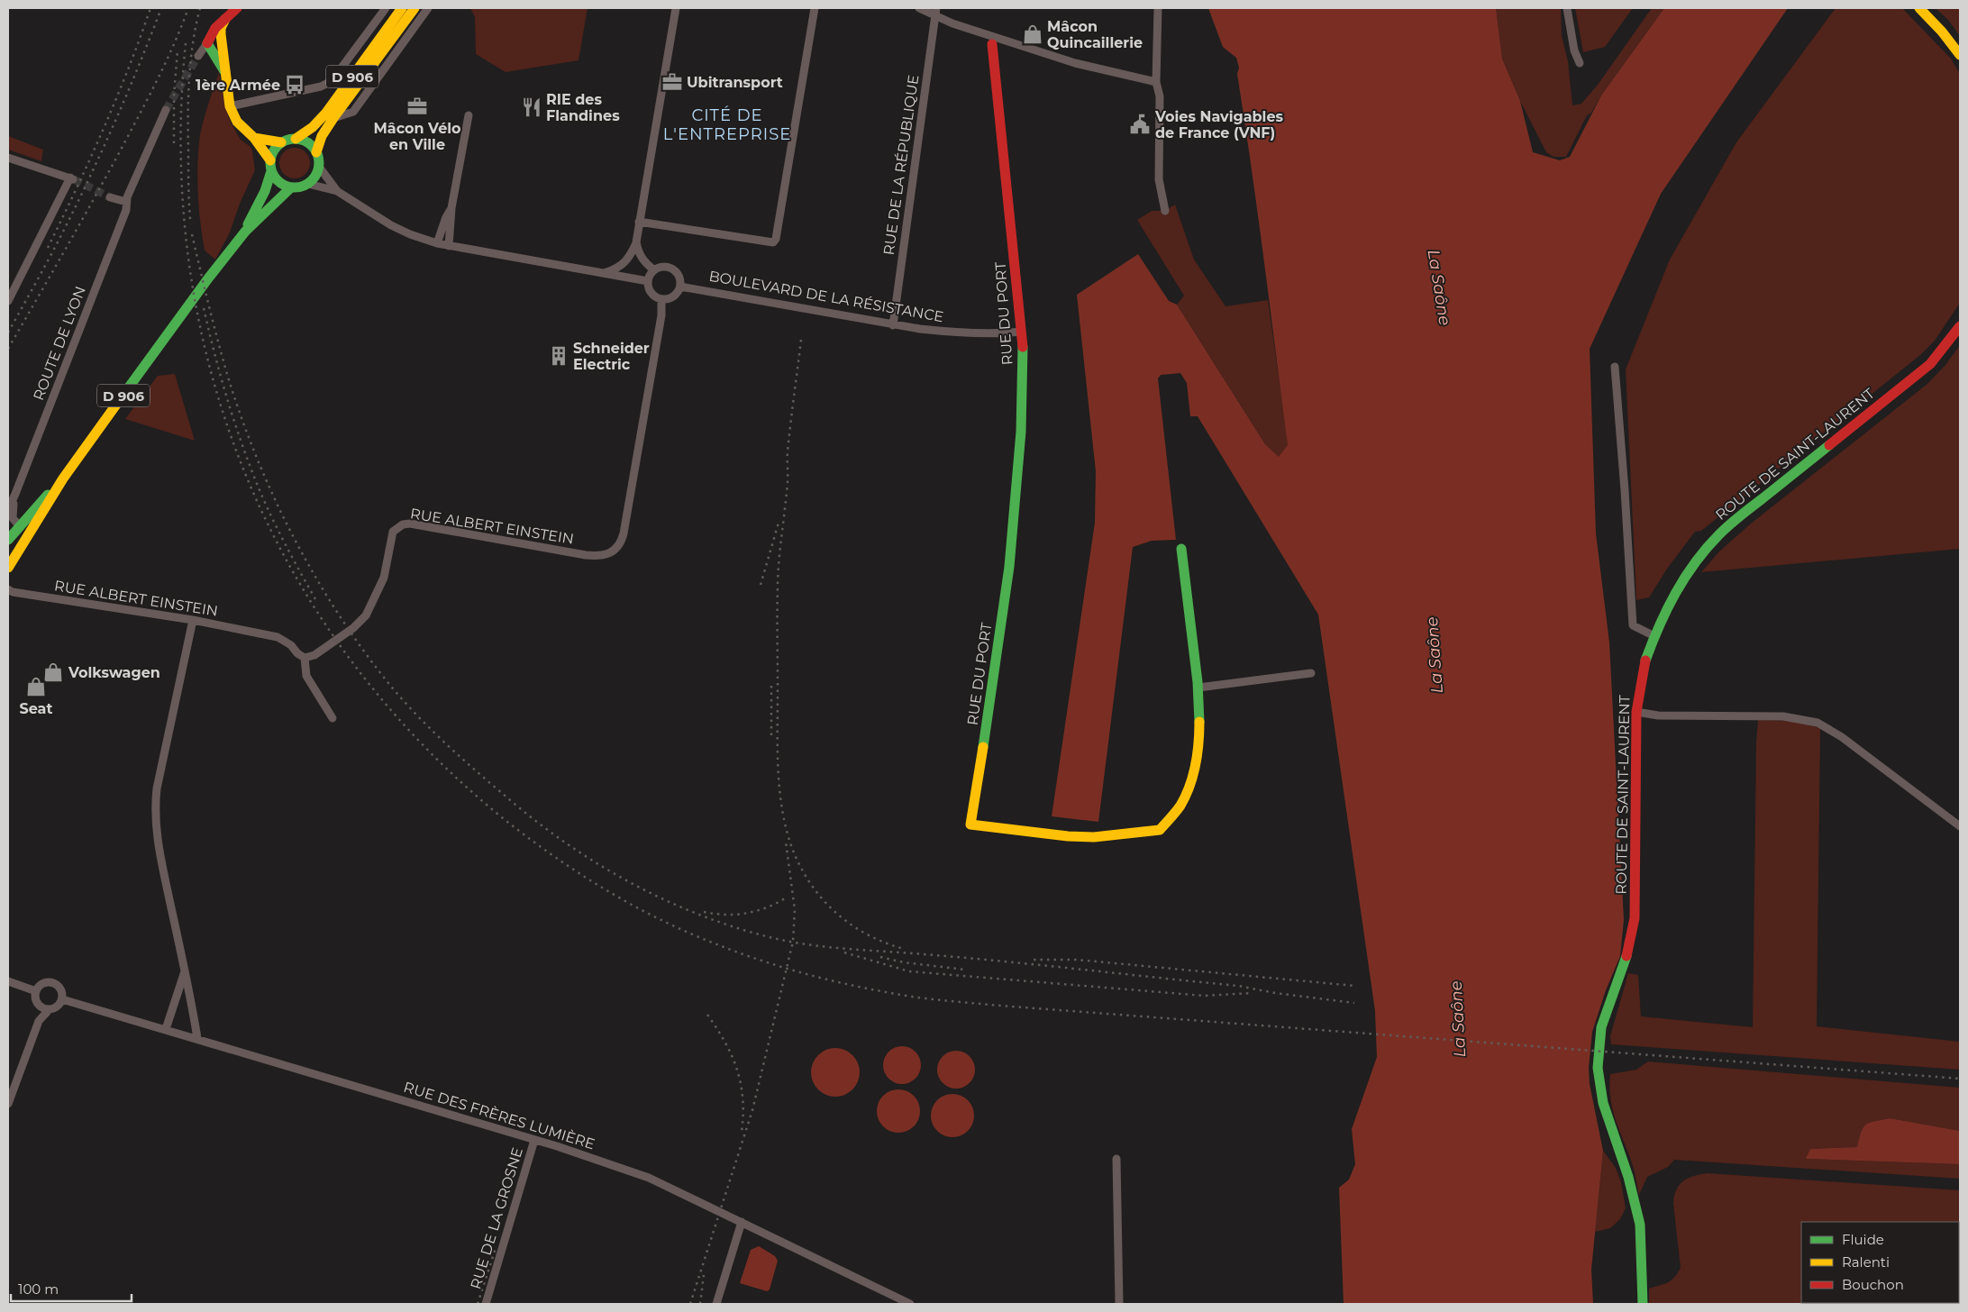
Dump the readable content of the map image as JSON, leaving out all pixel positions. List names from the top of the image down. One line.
{"streets":{"main road":["D 906","RUE DU PORT","ROUTE DE SAINT-LAURENT"],"street":["RUE DE LA RÉPUBLIQUE","BOULEVARD DE LA RÉSISTANCE","ROUTE DE LYON","RUE ALBERT EINSTEIN","RUE DES FRÈRES LUMIÈRE","RUE DE LA GROSNE"]},"crossings":[["D 906","ROUTE DE LYON"],["RUE DE LA RÉPUBLIQUE","BOULEVARD DE LA RÉSISTANCE"],["BOULEVARD DE LA RÉSISTANCE","RUE DU PORT"],["BOULEVARD DE LA RÉSISTANCE","RUE ALBERT EINSTEIN"],["RUE DES FRÈRES LUMIÈRE","RUE DE LA GROSNE"]],"districts":["CITÉ DE L'ENTREPRISE"],"water":["La Saône"],"places":{"shop":["Mâcon Quincaillerie","Volkswagen","Seat"],"office":["Ubitransport","Mâcon Vélo en Ville"],"bus stop":["1ère Armée"],"restaurant":["RIE des Flandines"],"public building":["Voies Navigables de France (VNF)"],"building":["Schneider Electric"]},"legend":["Fluide","Ralenti","Bouchon"],"scale_bar":"100 m"}
